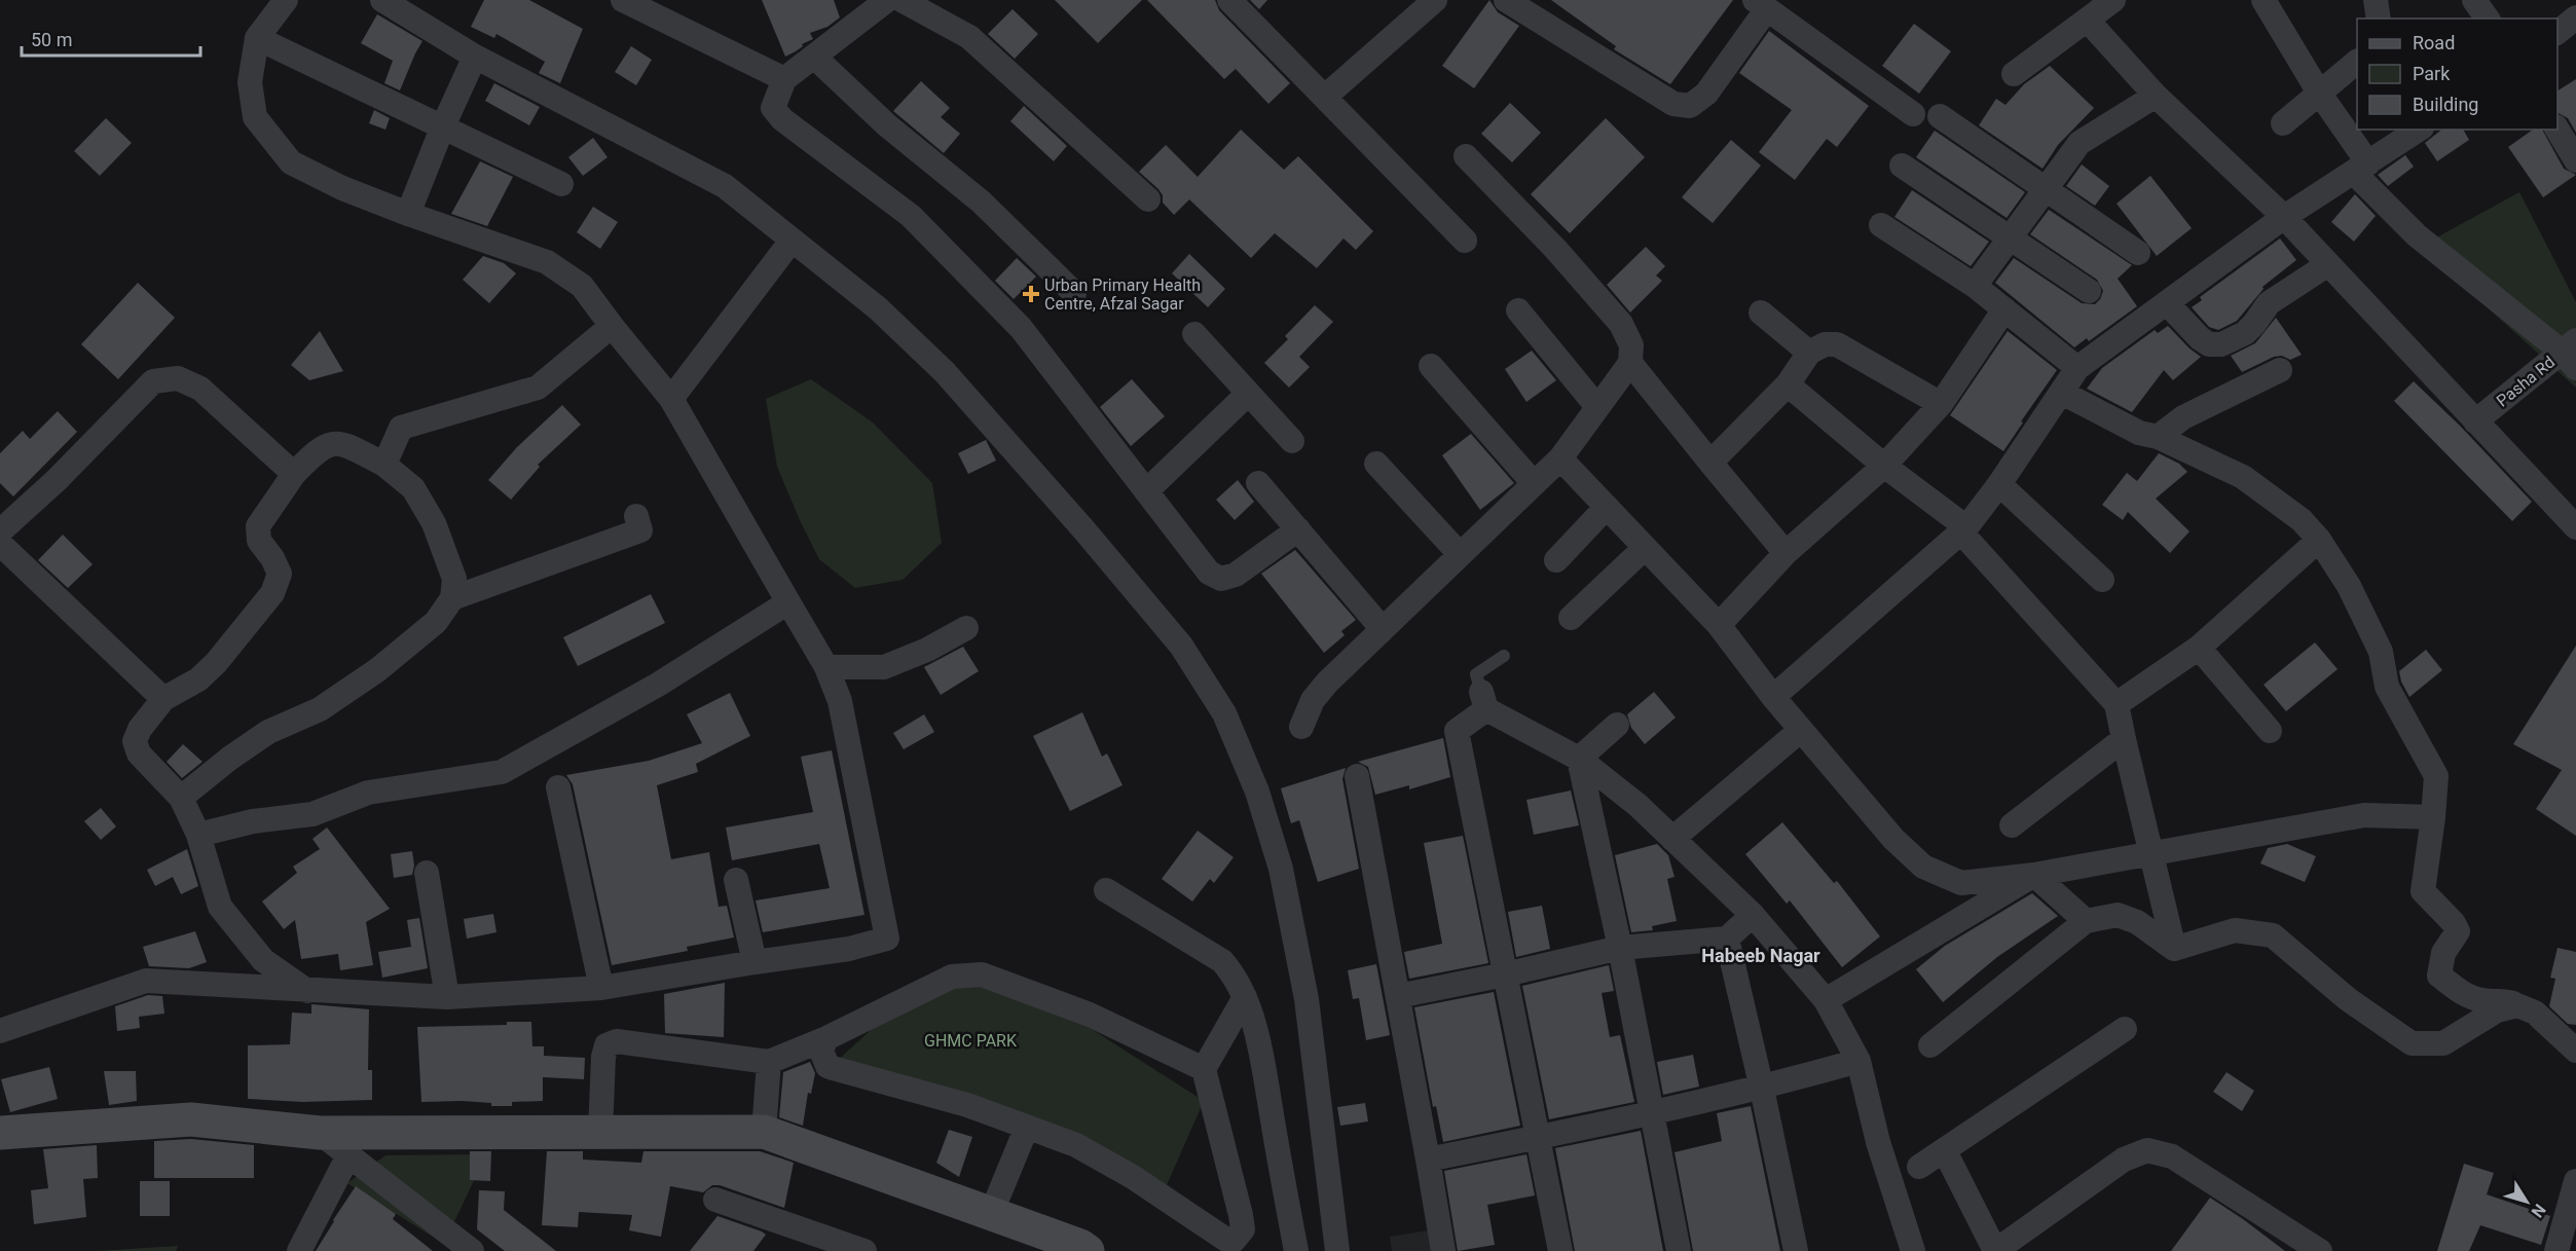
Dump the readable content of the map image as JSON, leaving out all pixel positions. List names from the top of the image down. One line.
{"streets":{"street":["Pasha Rd"]},"districts":["Habeeb Nagar"],"parks":["GHMC PARK"],"places":{"health":["Urban Primary Health Centre, Afzal Sagar"]},"legend":["Road","Park","Building"],"scale_bar":"50 m","north":"bottom right"}
